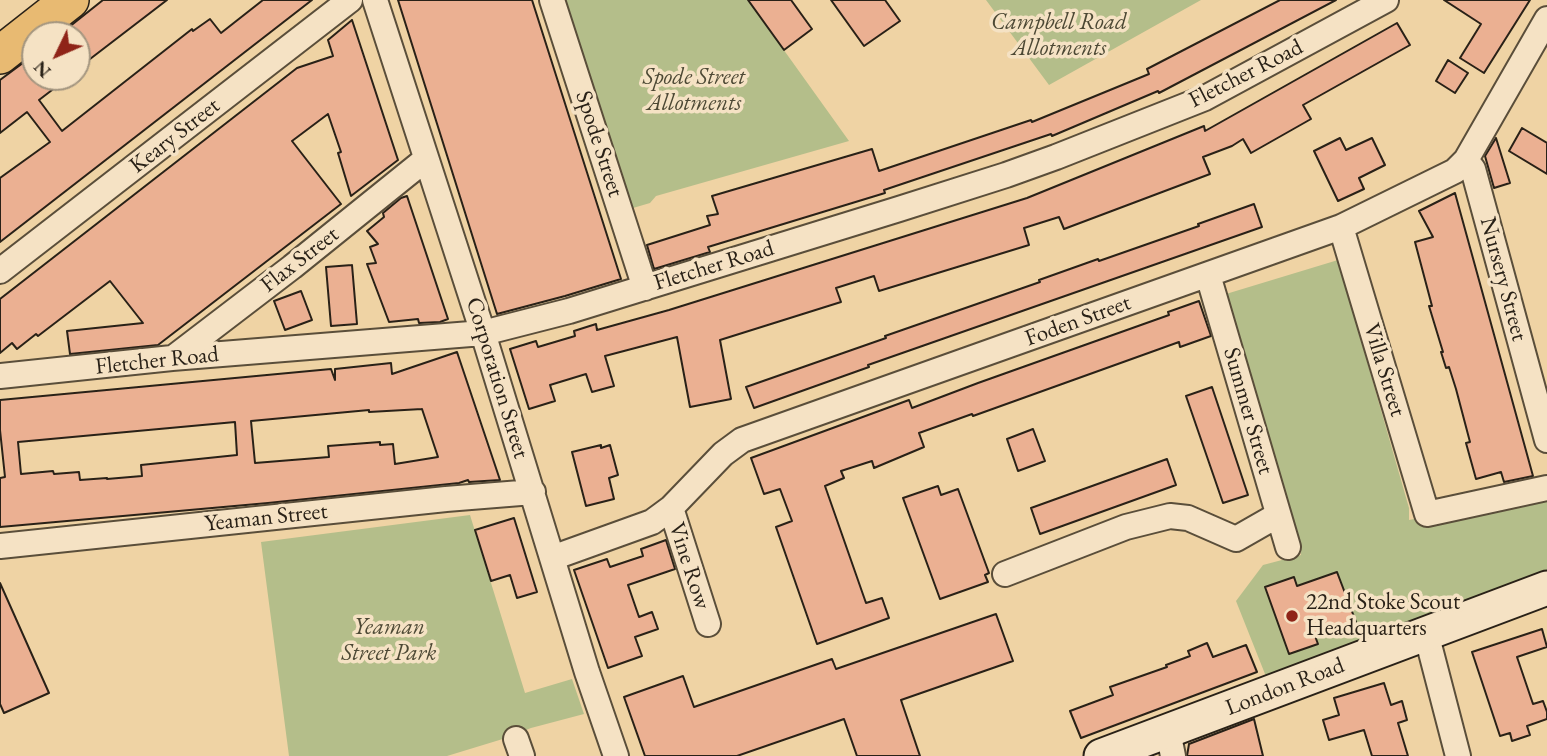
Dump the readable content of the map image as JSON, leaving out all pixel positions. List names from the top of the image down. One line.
{"streets":{"main road":["London Road"],"street":["Fletcher Road","Keary Street","Spode Street","Flax Street","Nursery Street","Foden Street","Villa Street","Corporation Street","Summer Street","Yeaman Street","Vine Row"]},"crossings":[["Fletcher Road","Spode Street"],["Fletcher Road","Flax Street"],["Fletcher Road","Corporation Street"],["Flax Street","Corporation Street"],["Nursery Street","Foden Street"],["Foden Street","Villa Street"],["Foden Street","Corporation Street"],["Foden Street","Summer Street"],["Foden Street","Vine Row"],["Corporation Street","Yeaman Street"]],"parks":["Campbell Road Allotments","Spode Street Allotments","Yeaman Street Park"],"places":["22nd Stoke Scout Headquarters"],"north":"bottom left"}
